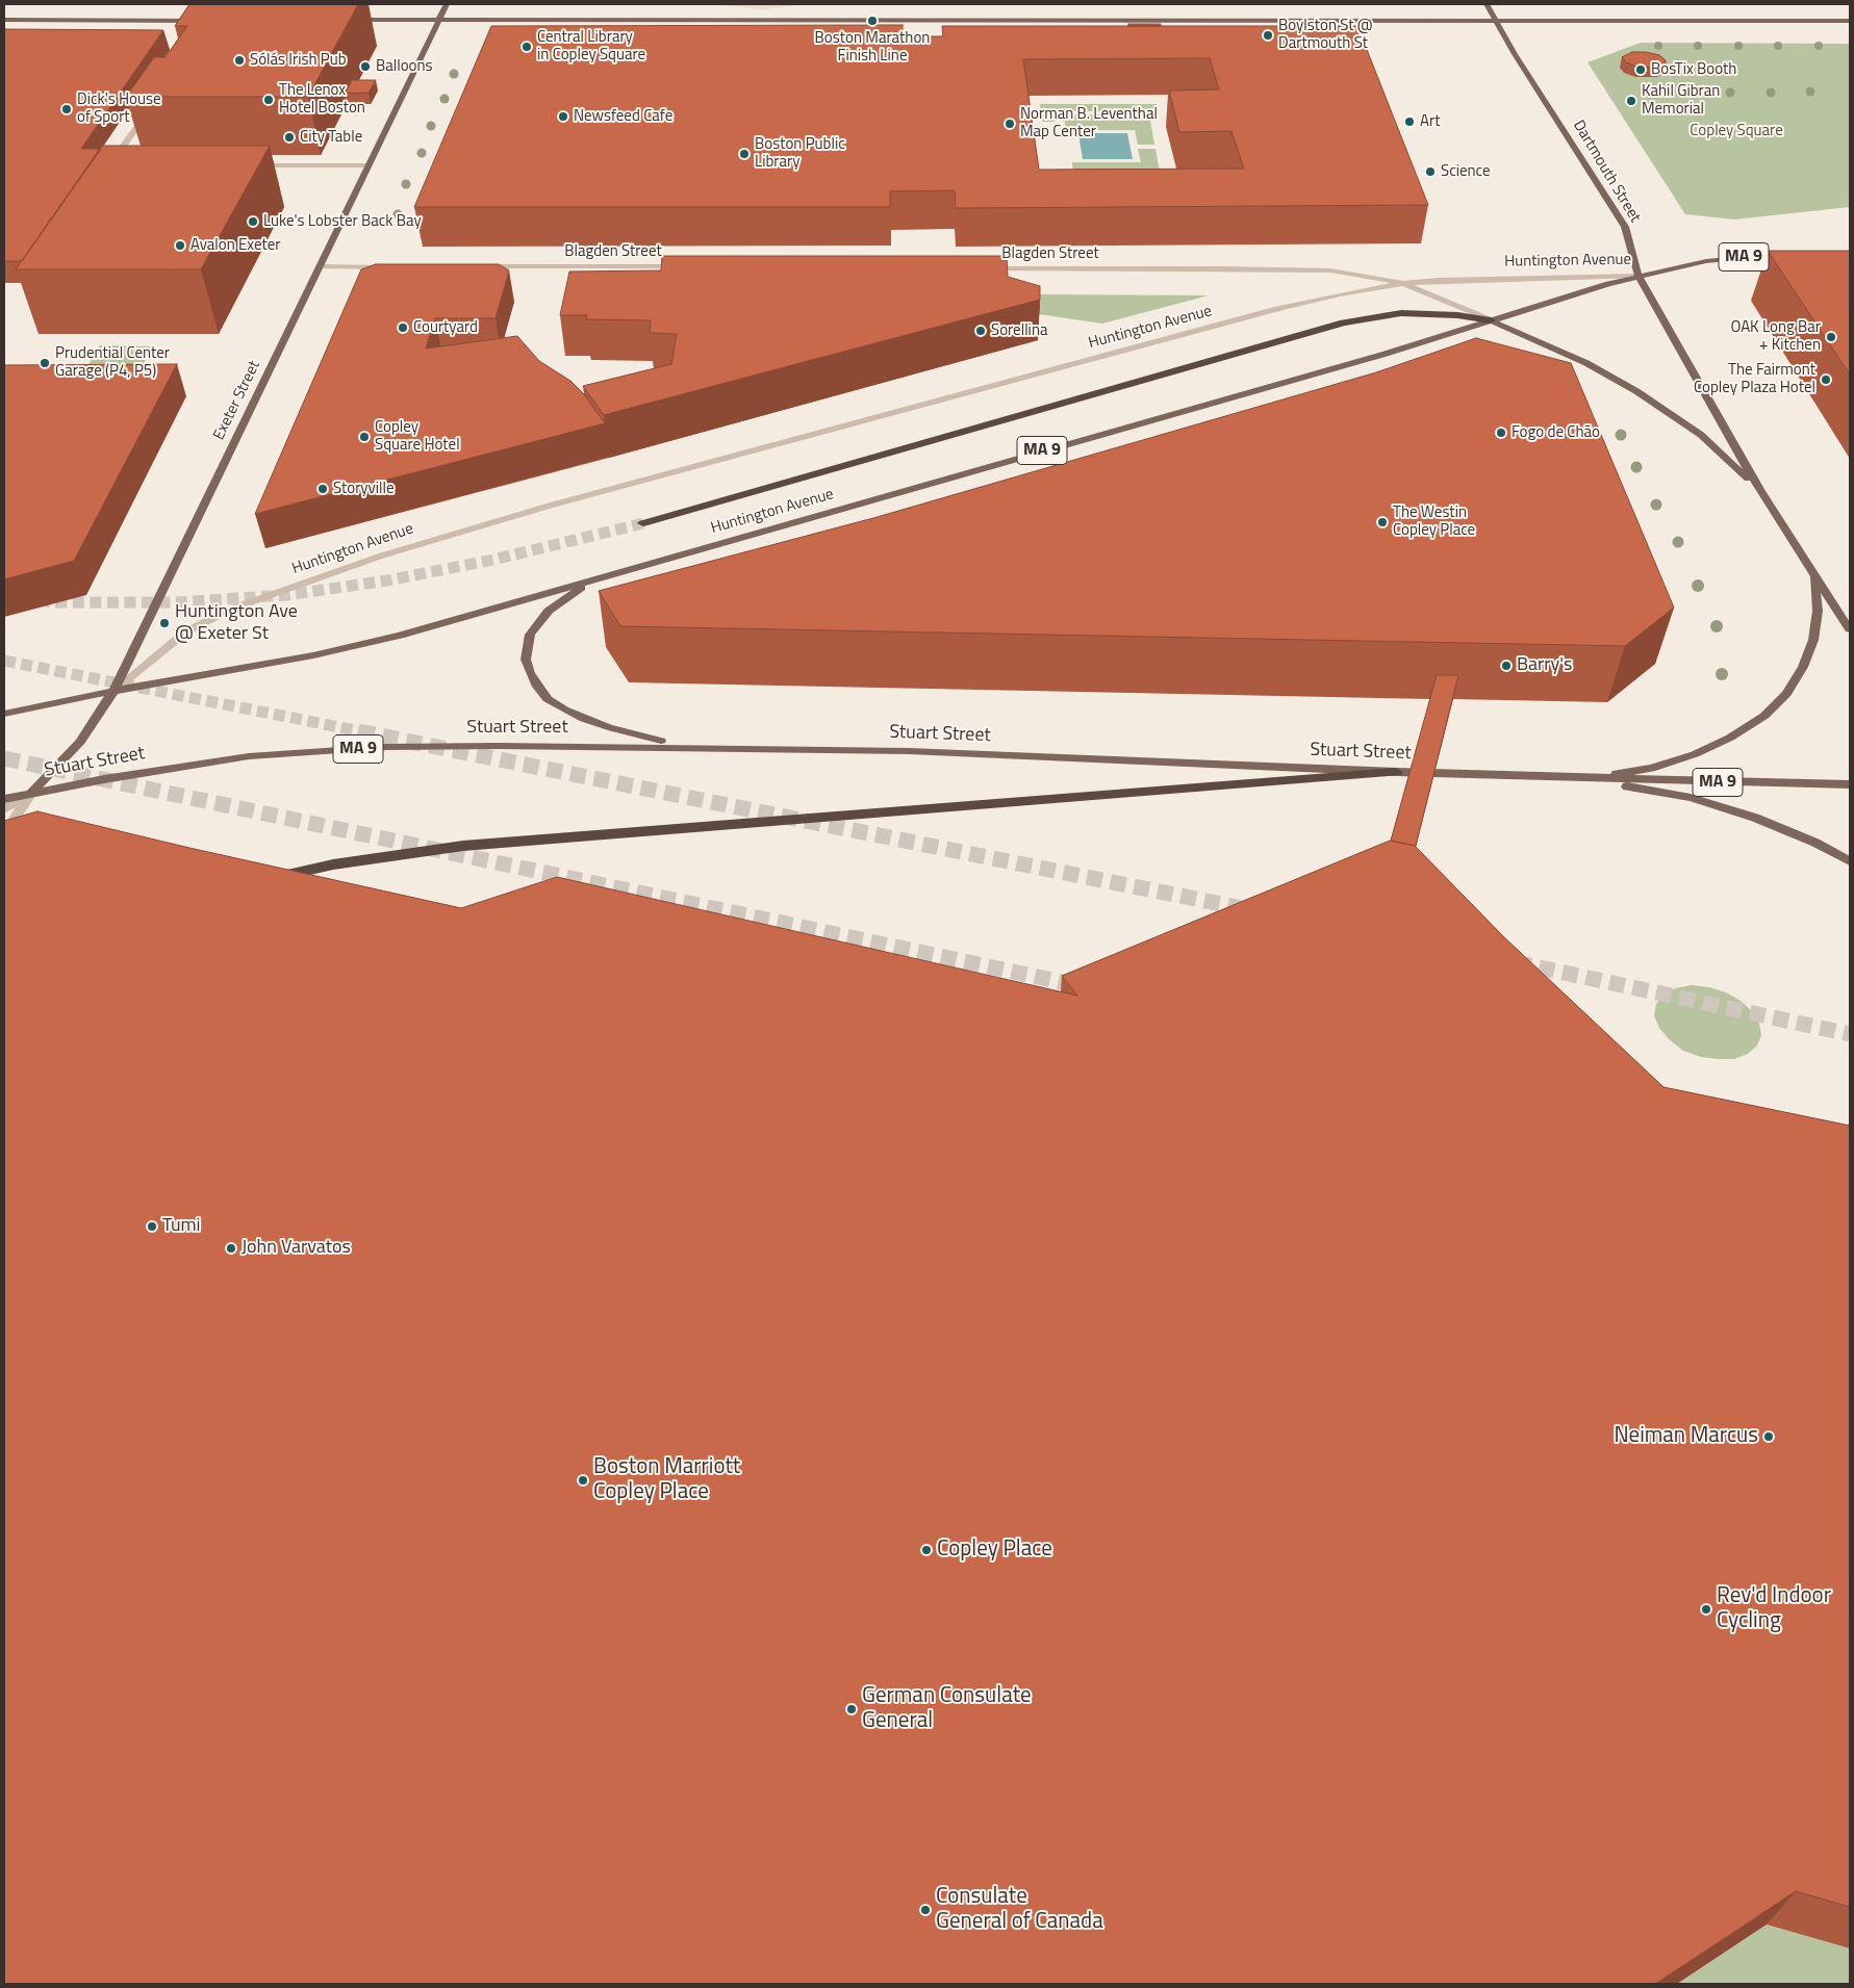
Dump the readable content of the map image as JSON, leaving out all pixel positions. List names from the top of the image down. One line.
{"streets":{"main road":["Dartmouth Street","MA 9","Huntington Avenue","Exeter Street","Stuart Street"],"street":["Blagden Street"]},"crossings":[["Dartmouth Street","MA 9"],["Dartmouth Street","Huntington Avenue"],["Blagden Street","Huntington Avenue"],["MA 9","Huntington Avenue"],["MA 9","Exeter Street"],["MA 9","Stuart Street"],["Huntington Avenue","Exeter Street"],["Exeter Street","Stuart Street"]],"parks":["Copley Square"],"places":["Boston Marathon Finish Line","Boylston St @ Dartmouth St","Central Library in Copley Square","Sólás Irish Pub","Balloons","BosTix Booth","The Lenox Hotel Boston","Kahil Gibran Memorial","Dick's House of Sport","Newsfeed Cafe","Art","Norman B. Leventhal Map Center","City Table","Boston Public Library","Science","Luke's Lobster Back Bay","Avalon Exeter","Courtyard","Sorellina","OAK Long Bar + Kitchen","Prudential Center Garage (P4, P5)","The Fairmont Copley Plaza Hotel","Fogo de Chão","Copley Square Hotel","Storyville","The Westin Copley Place","Huntington Ave @ Exeter St","Barry's","Tumi","John Varvatos","Neiman Marcus","Boston Marriott Copley Place","Copley Place","Rev'd Indoor Cycling","German Consulate General","Consulate General of Canada"]}
